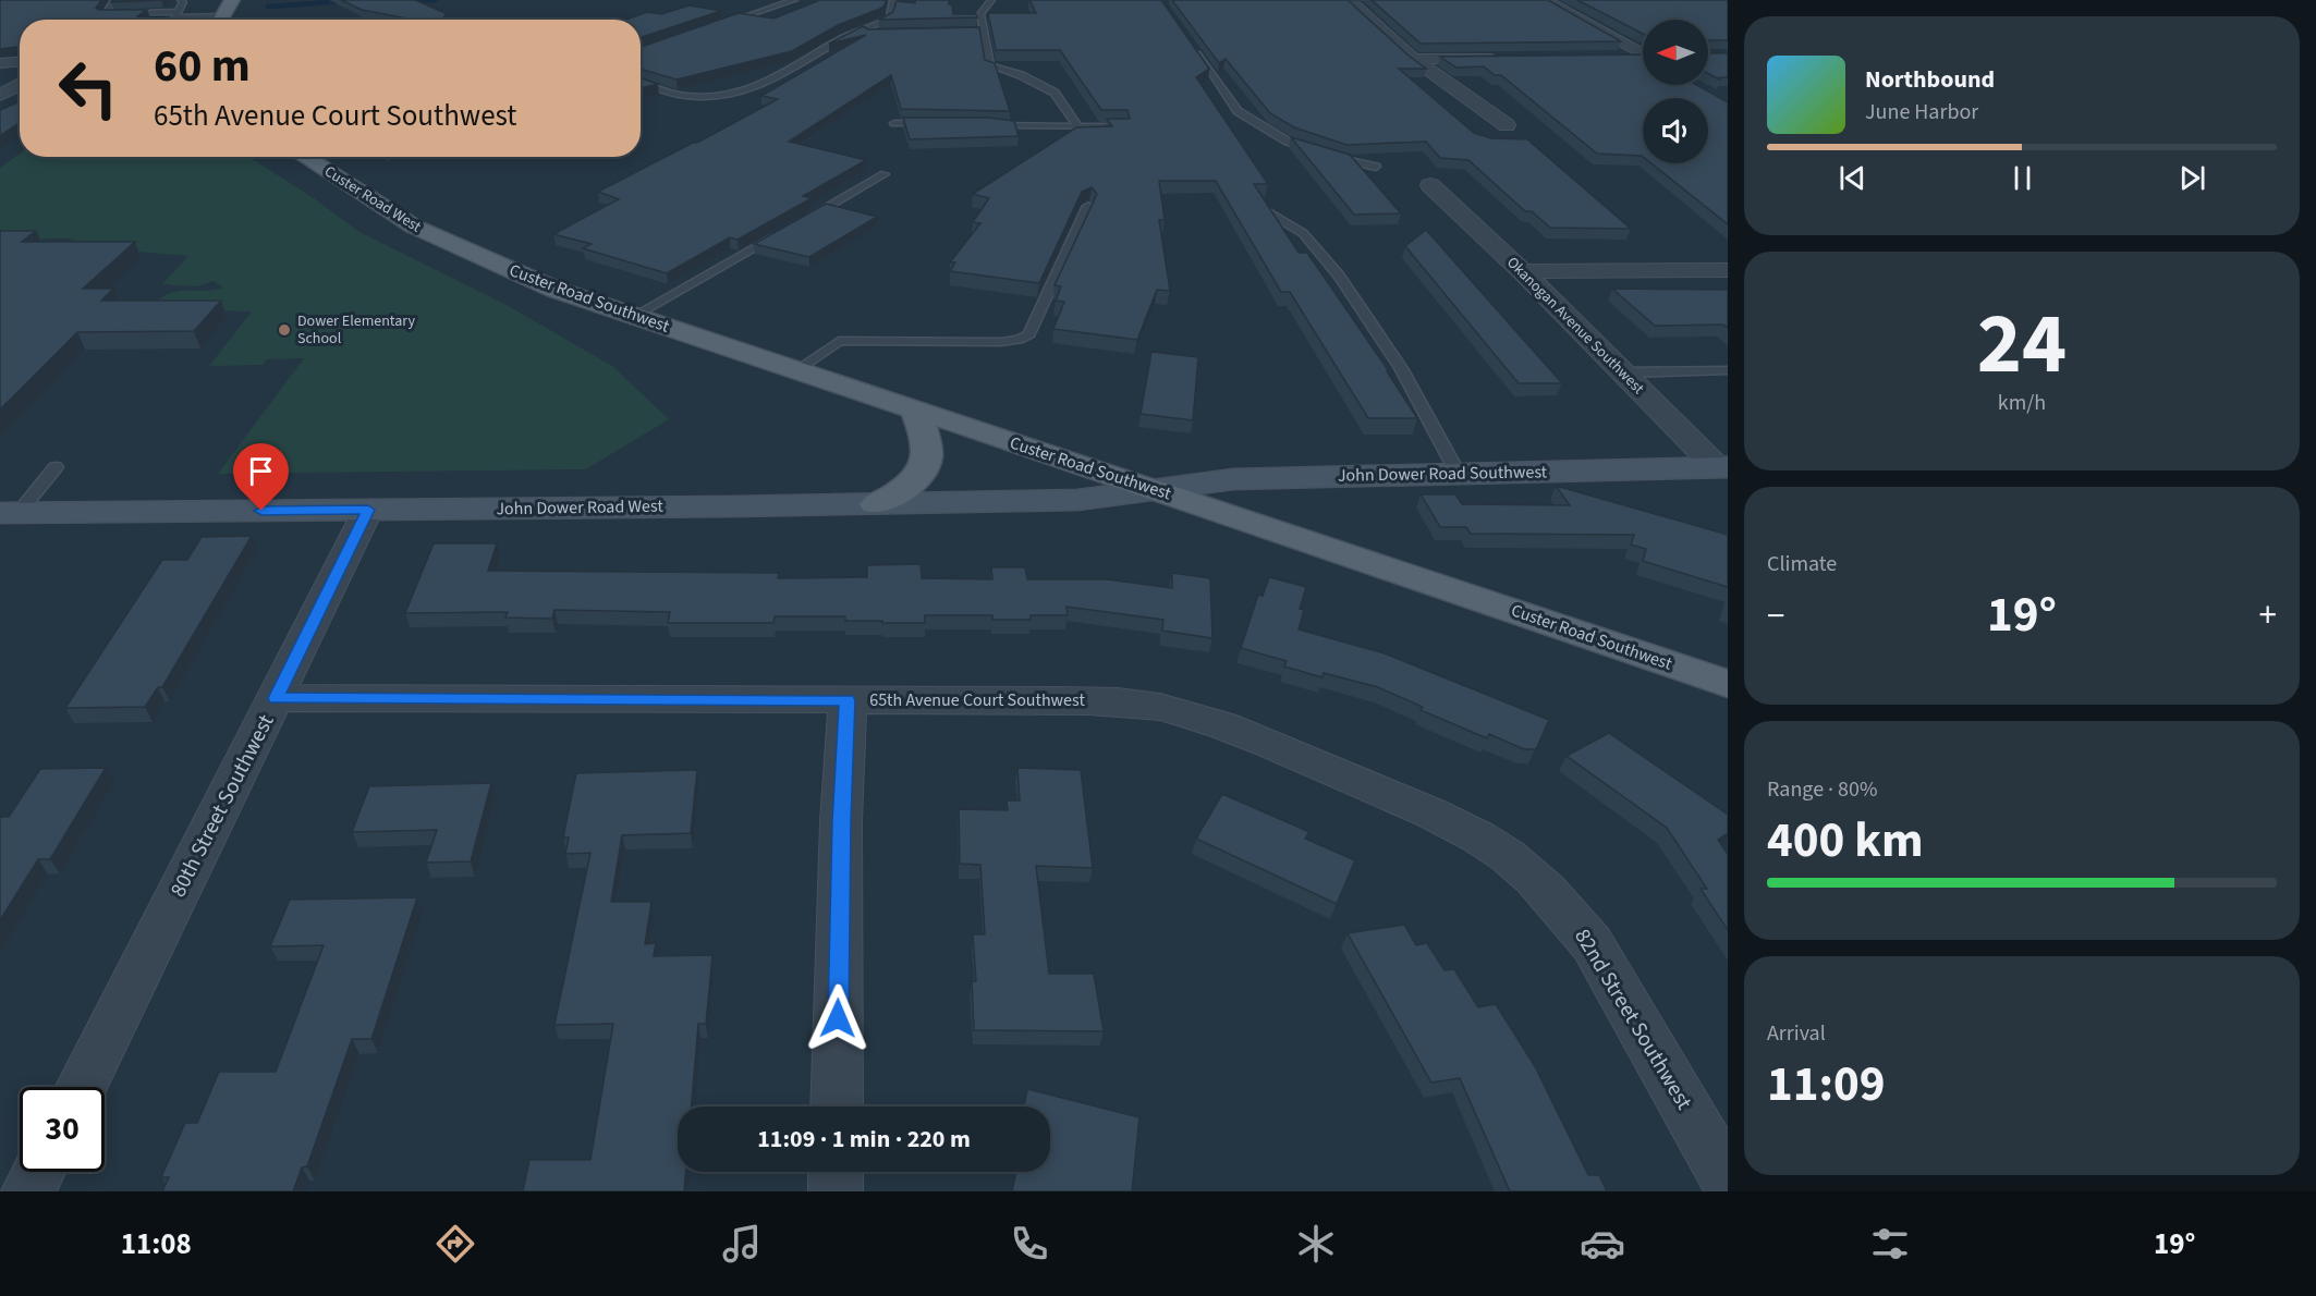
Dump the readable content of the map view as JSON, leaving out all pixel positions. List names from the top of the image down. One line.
{"streets":{"main road":["Custer Road West","Custer Road Southwest"],"street":["Okanogan Avenue Southwest","John Dower Road Southwest","John Dower Road West","65th Avenue Court Southwest","80th Street Southwest","82nd Street Southwest"]},"crossings":[["Custer Road West","Custer Road Southwest"],["Custer Road Southwest","John Dower Road Southwest"],["Custer Road Southwest","John Dower Road West"],["Okanogan Avenue Southwest","John Dower Road Southwest"],["John Dower Road Southwest","John Dower Road West"],["John Dower Road West","80th Street Southwest"],["65th Avenue Court Southwest","80th Street Southwest"],["65th Avenue Court Southwest","82nd Street Southwest"]],"places":["Dower Elementary School"],"north":"left","page":{"turn":["60 m","65th Avenue Court Southwest"],"song":["Northbound","June Harbor"],"tile":[["24","km/h"],"Climate",["Range · 80%","400 km"],["Arrival","11:09"]],"heat":["−","19°","+"],"limit":"30","trip":"11:09 · 1 min · 220 m","tabs":["11:08","19°"]}}
